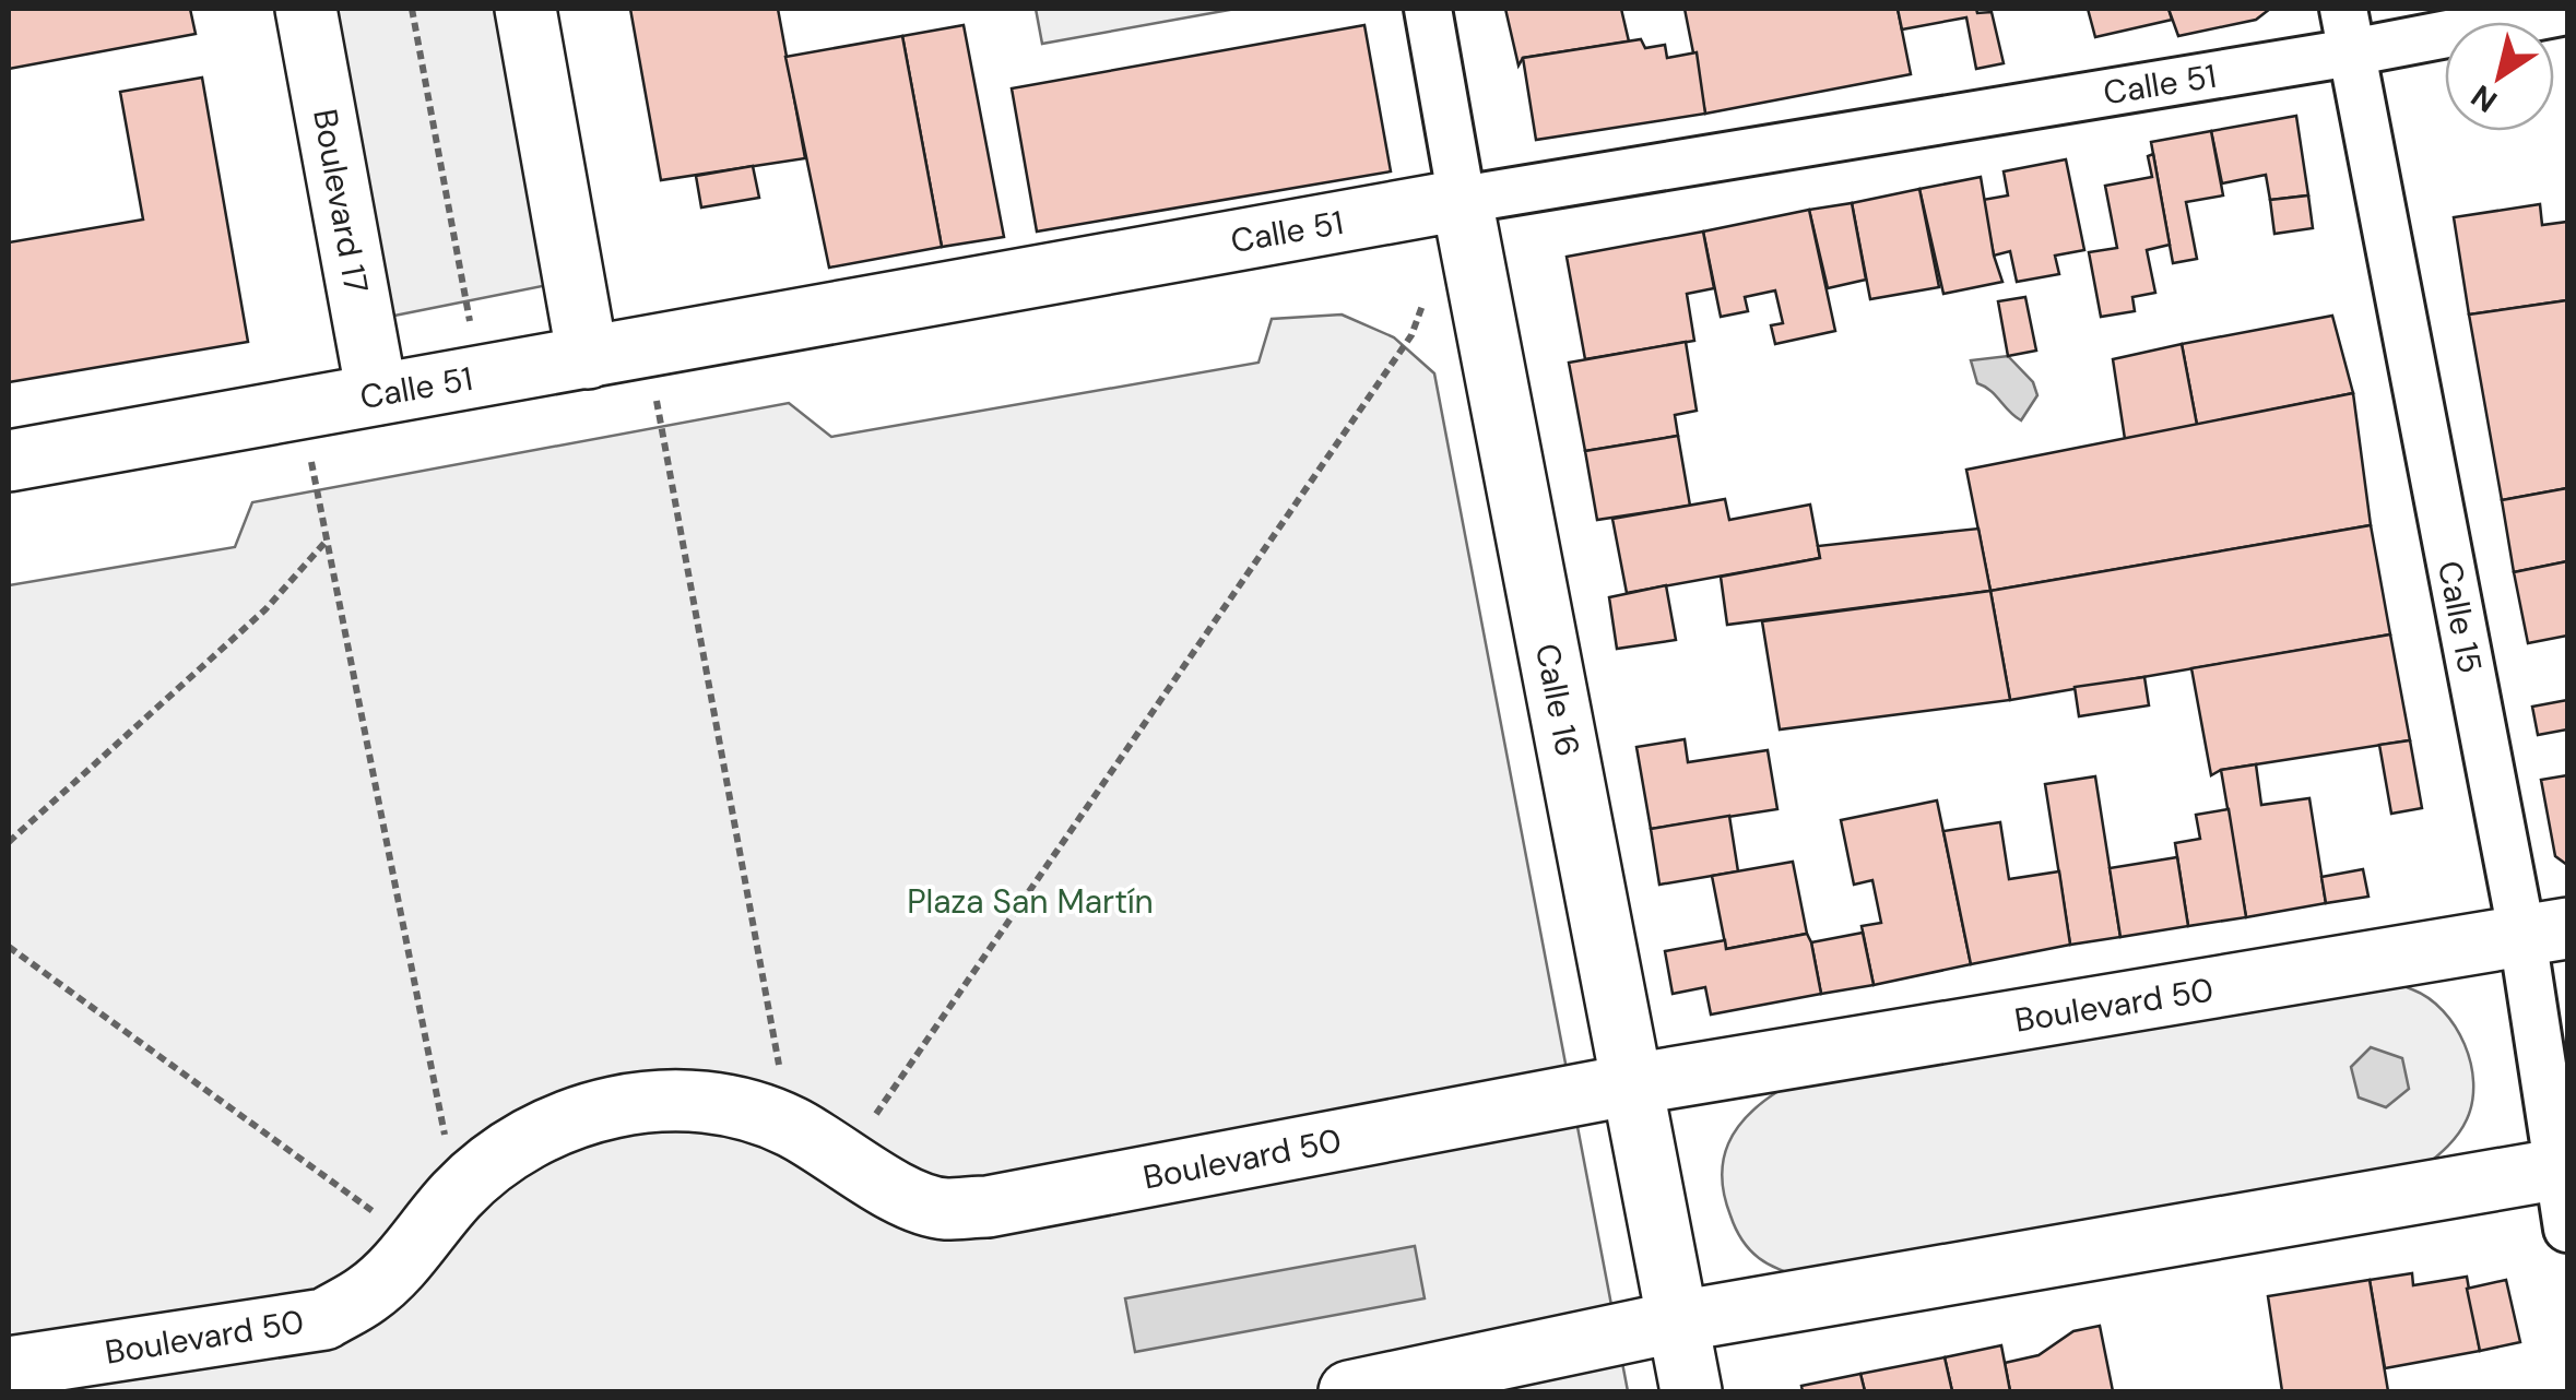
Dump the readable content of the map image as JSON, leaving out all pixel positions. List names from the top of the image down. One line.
{"streets":{"main road":["Calle 51","Boulevard 17","Calle 16","Boulevard 50"],"street":["Calle 15"]},"crossings":[["Calle 51","Boulevard 17"],["Calle 51","Calle 15"],["Calle 51","Calle 16"],["Calle 15","Boulevard 50"],["Calle 16","Boulevard 50"]],"parks":["Plaza San Martín"],"north":"bottom left"}
